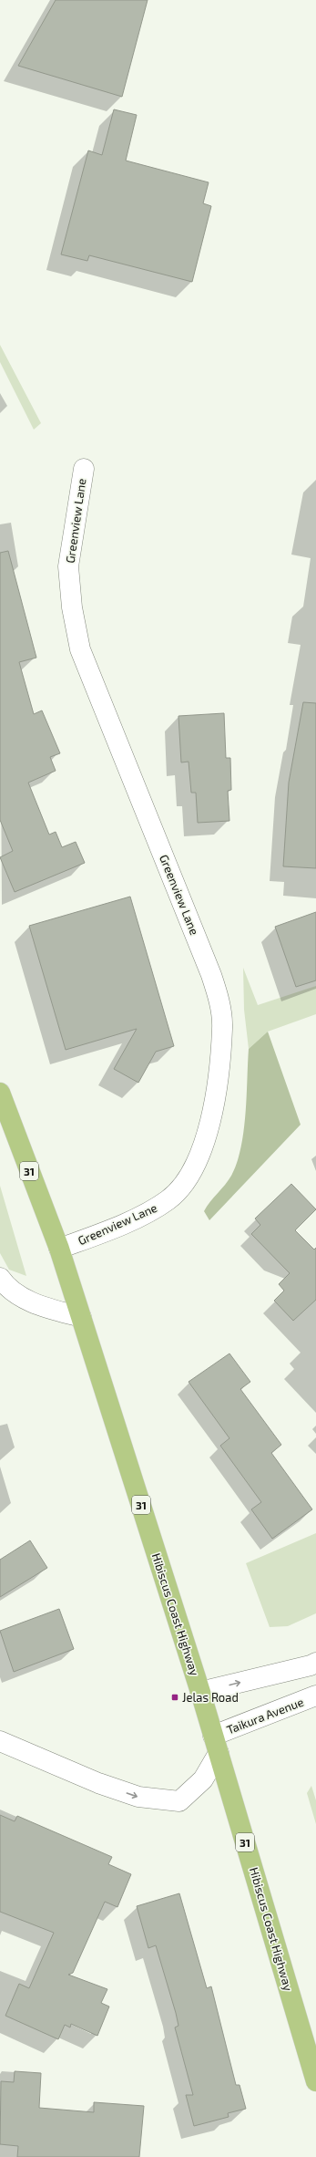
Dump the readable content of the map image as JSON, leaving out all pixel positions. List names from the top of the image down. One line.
{"streets":{"main road":["31","Hibiscus Coast Highway"],"street":["Greenview Lane","Taikura Avenue"]},"crossings":[["Greenview Lane","Hibiscus Coast Highway"],["Hibiscus Coast Highway","Taikura Avenue"]],"places":{"transit":["Jelas Road"]}}
